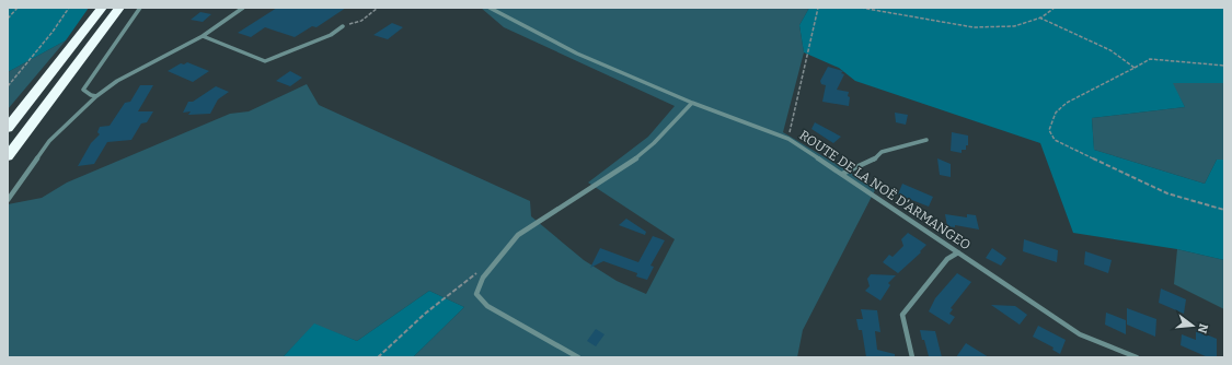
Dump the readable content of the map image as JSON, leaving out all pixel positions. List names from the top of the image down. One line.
{"streets":{"street":["ROUTE DE LA NOË D'ARMANGEO"]},"north":"right"}
